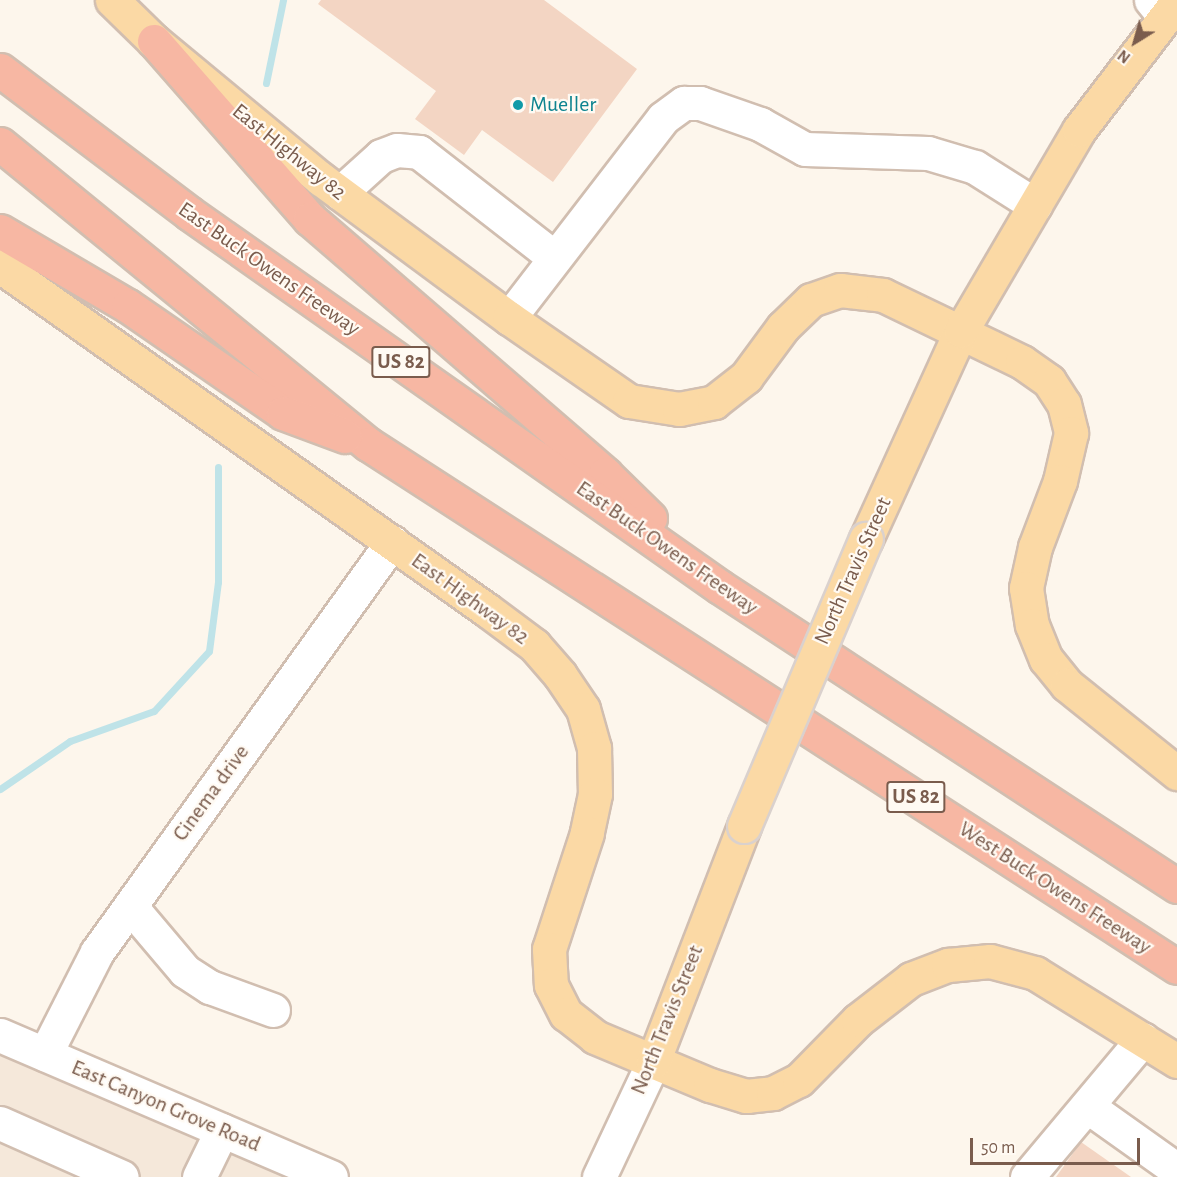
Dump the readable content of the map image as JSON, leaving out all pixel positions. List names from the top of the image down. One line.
{"streets":{"highway":["East Buck Owens Freeway","US 82","West Buck Owens Freeway"],"main road":["East Highway 82","North Travis Street"],"street":["Cinema drive","East Canyon Grove Road"]},"crossings":[["East Highway 82","North Travis Street"],["East Highway 82","Cinema drive"],["US 82","West Buck Owens Freeway"],["Cinema drive","East Canyon Grove Road"]],"places":["Mueller"],"scale_bar":"50 m","north":"bottom left"}
